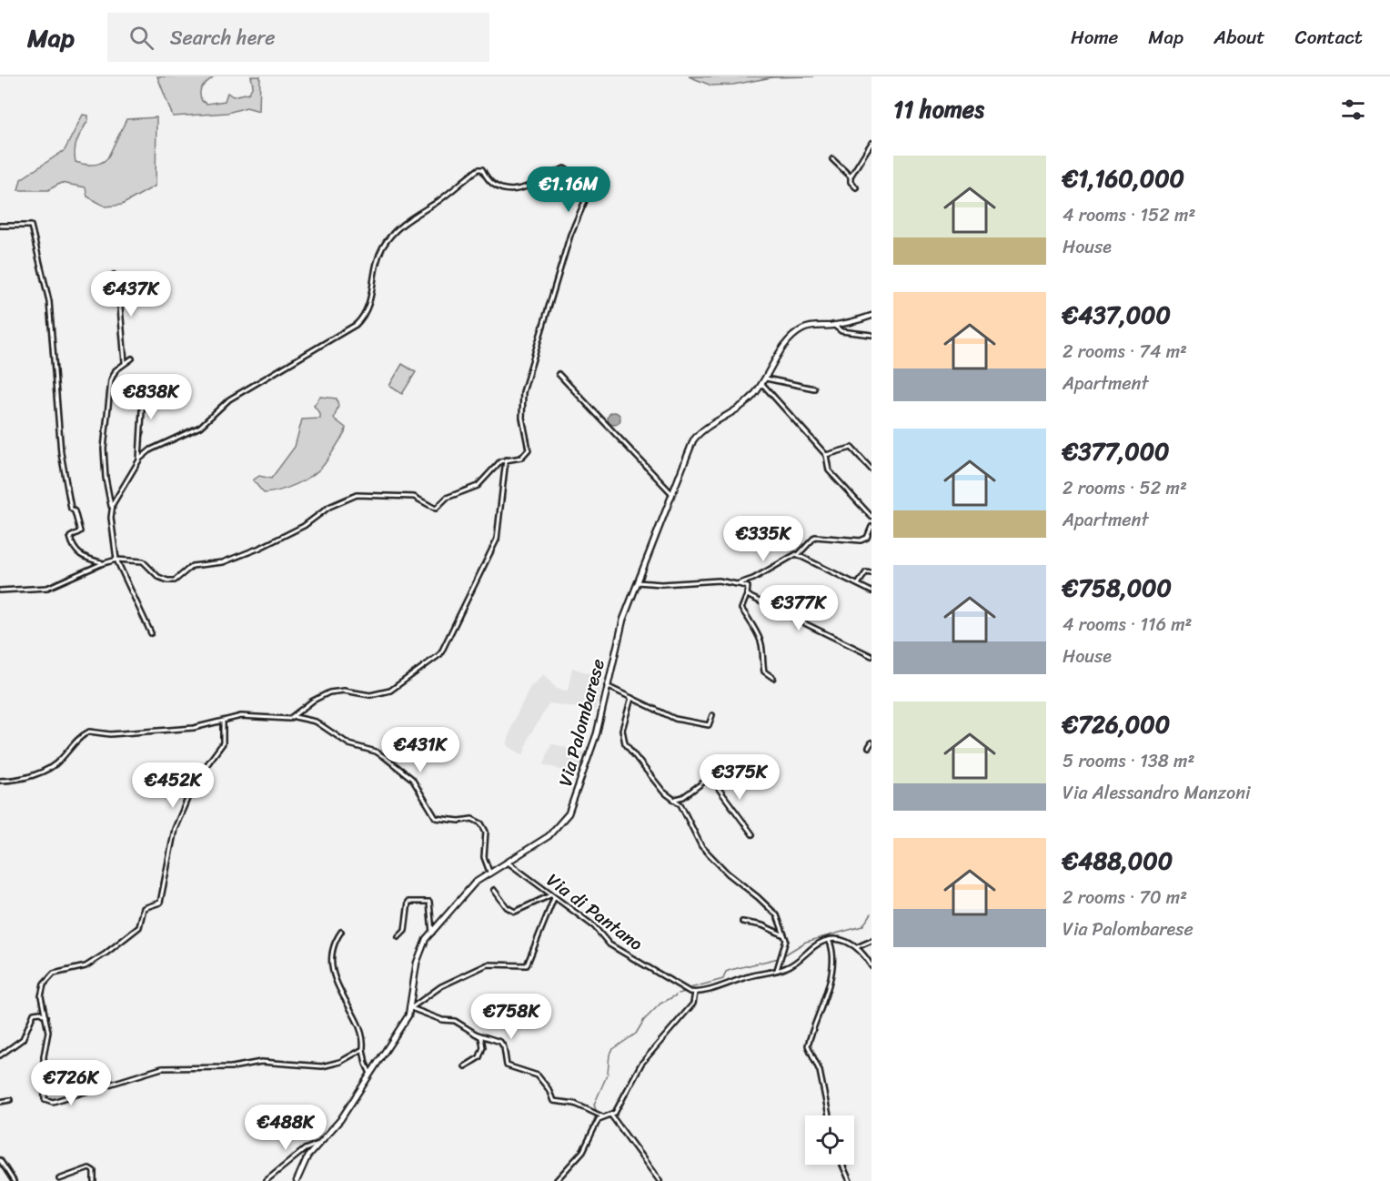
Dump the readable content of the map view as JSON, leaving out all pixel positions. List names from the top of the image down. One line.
{"streets":{"main road":["Via Palombarese"],"street":["Via di Pantano"]},"crossings":[["Via Palombarese","Via di Pantano"]],"page":{"header":"Map","search":"Search here","nav":["Home","Map","About","Contact"],"heading":"11 homes","list":[{"name":"€1,160,000","note":"4 rooms · 152 m² · House"},{"name":"€437,000","note":"2 rooms · 74 m² · Apartment"},{"name":"€377,000","note":"2 rooms · 52 m² · Apartment"},{"name":"€758,000","note":"4 rooms · 116 m² · House"},{"name":"€726,000","note":"5 rooms · 138 m² · Via Alessandro Manzoni"},{"name":"€488,000","note":"2 rooms · 70 m² · Via Palombarese"}],"price":["€1.16M","€437K","€838K","€335K","€377K","€431K","€375K","€452K","€758K","€726K","€488K"]}}
